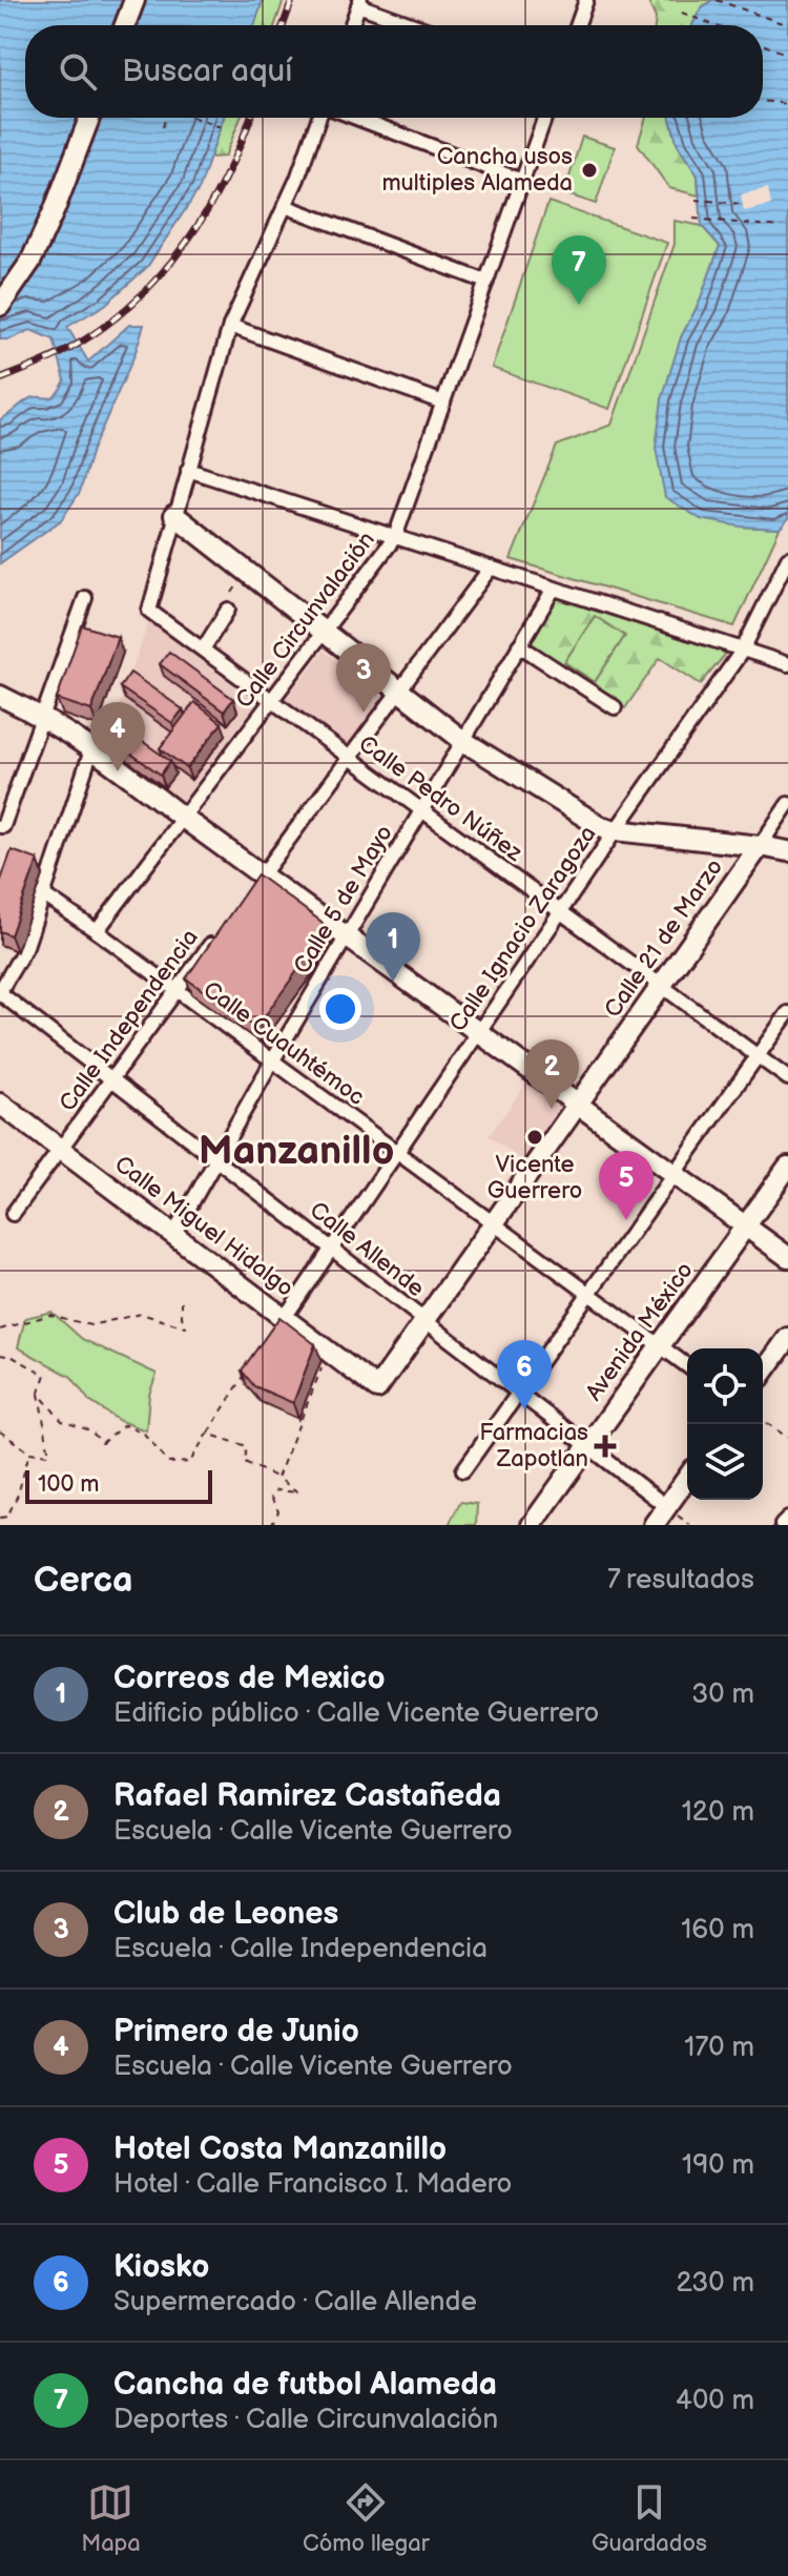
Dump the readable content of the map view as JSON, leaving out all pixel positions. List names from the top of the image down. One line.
{"streets":{"street":["Calle Circunvalación","Calle Pedro Núñez","Calle 5 de Mayo","Calle Ignacio Zaragoza","Calle 21 de Marzo","Calle Independencia","Calle Cuauhtémoc","Calle Miguel Hidalgo","Calle Allende","Avenida México"]},"crossings":[["Calle Circunvalación","Calle Pedro Núñez"],["Calle Circunvalación","Calle Cuauhtémoc"],["Calle Pedro Núñez","Calle 5 de Mayo"],["Calle Pedro Núñez","Calle Ignacio Zaragoza"],["Calle Pedro Núñez","Calle 21 de Marzo"],["Calle 5 de Mayo","Calle Cuauhtémoc"],["Calle 5 de Mayo","Calle Miguel Hidalgo"],["Calle 5 de Mayo","Calle Allende"],["Calle Ignacio Zaragoza","Calle Cuauhtémoc"],["Calle Ignacio Zaragoza","Calle Miguel Hidalgo"],["Calle Ignacio Zaragoza","Calle Allende"],["Calle 21 de Marzo","Calle Cuauhtémoc"],["Calle 21 de Marzo","Calle Miguel Hidalgo"],["Calle 21 de Marzo","Calle Allende"],["Calle Independencia","Calle Cuauhtémoc"],["Calle Independencia","Calle Miguel Hidalgo"],["Calle Independencia","Calle Allende"],["Calle Cuauhtémoc","Avenida México"],["Calle Allende","Avenida México"]],"districts":["Manzanillo"],"places":{"other":["Cancha usos multiples Alameda","Vicente Guerrero"],"health":["Farmacias Zapotlan"]},"scale_bar":"100 m","page":{"search":"Buscar aquí","pins":["7","3","4","1","2","5","6"],"scale":"100 m","heading":["Cerca","7 resultados"],"list":[{"mark":"1","name":"Correos de Mexico","note":"Edificio público · Calle Vicente Guerrero","value":"30 m"},{"mark":"2","name":"Rafael Ramirez Castañeda","note":"Escuela · Calle Vicente Guerrero","value":"120 m"},{"mark":"3","name":"Club de Leones","note":"Escuela · Calle Independencia","value":"160 m"},{"mark":"4","name":"Primero de Junio","note":"Escuela · Calle Vicente Guerrero","value":"170 m"},{"mark":"5","name":"Hotel Costa Manzanillo","note":"Hotel · Calle Francisco I. Madero","value":"190 m"},{"mark":"6","name":"Kiosko","note":"Supermercado · Calle Allende","value":"230 m"},{"mark":"7","name":"Cancha de futbol Alameda","note":"Deportes · Calle Circunvalación","value":"400 m"}],"nav":["Mapa","Cómo llegar","Guardados"]}}
